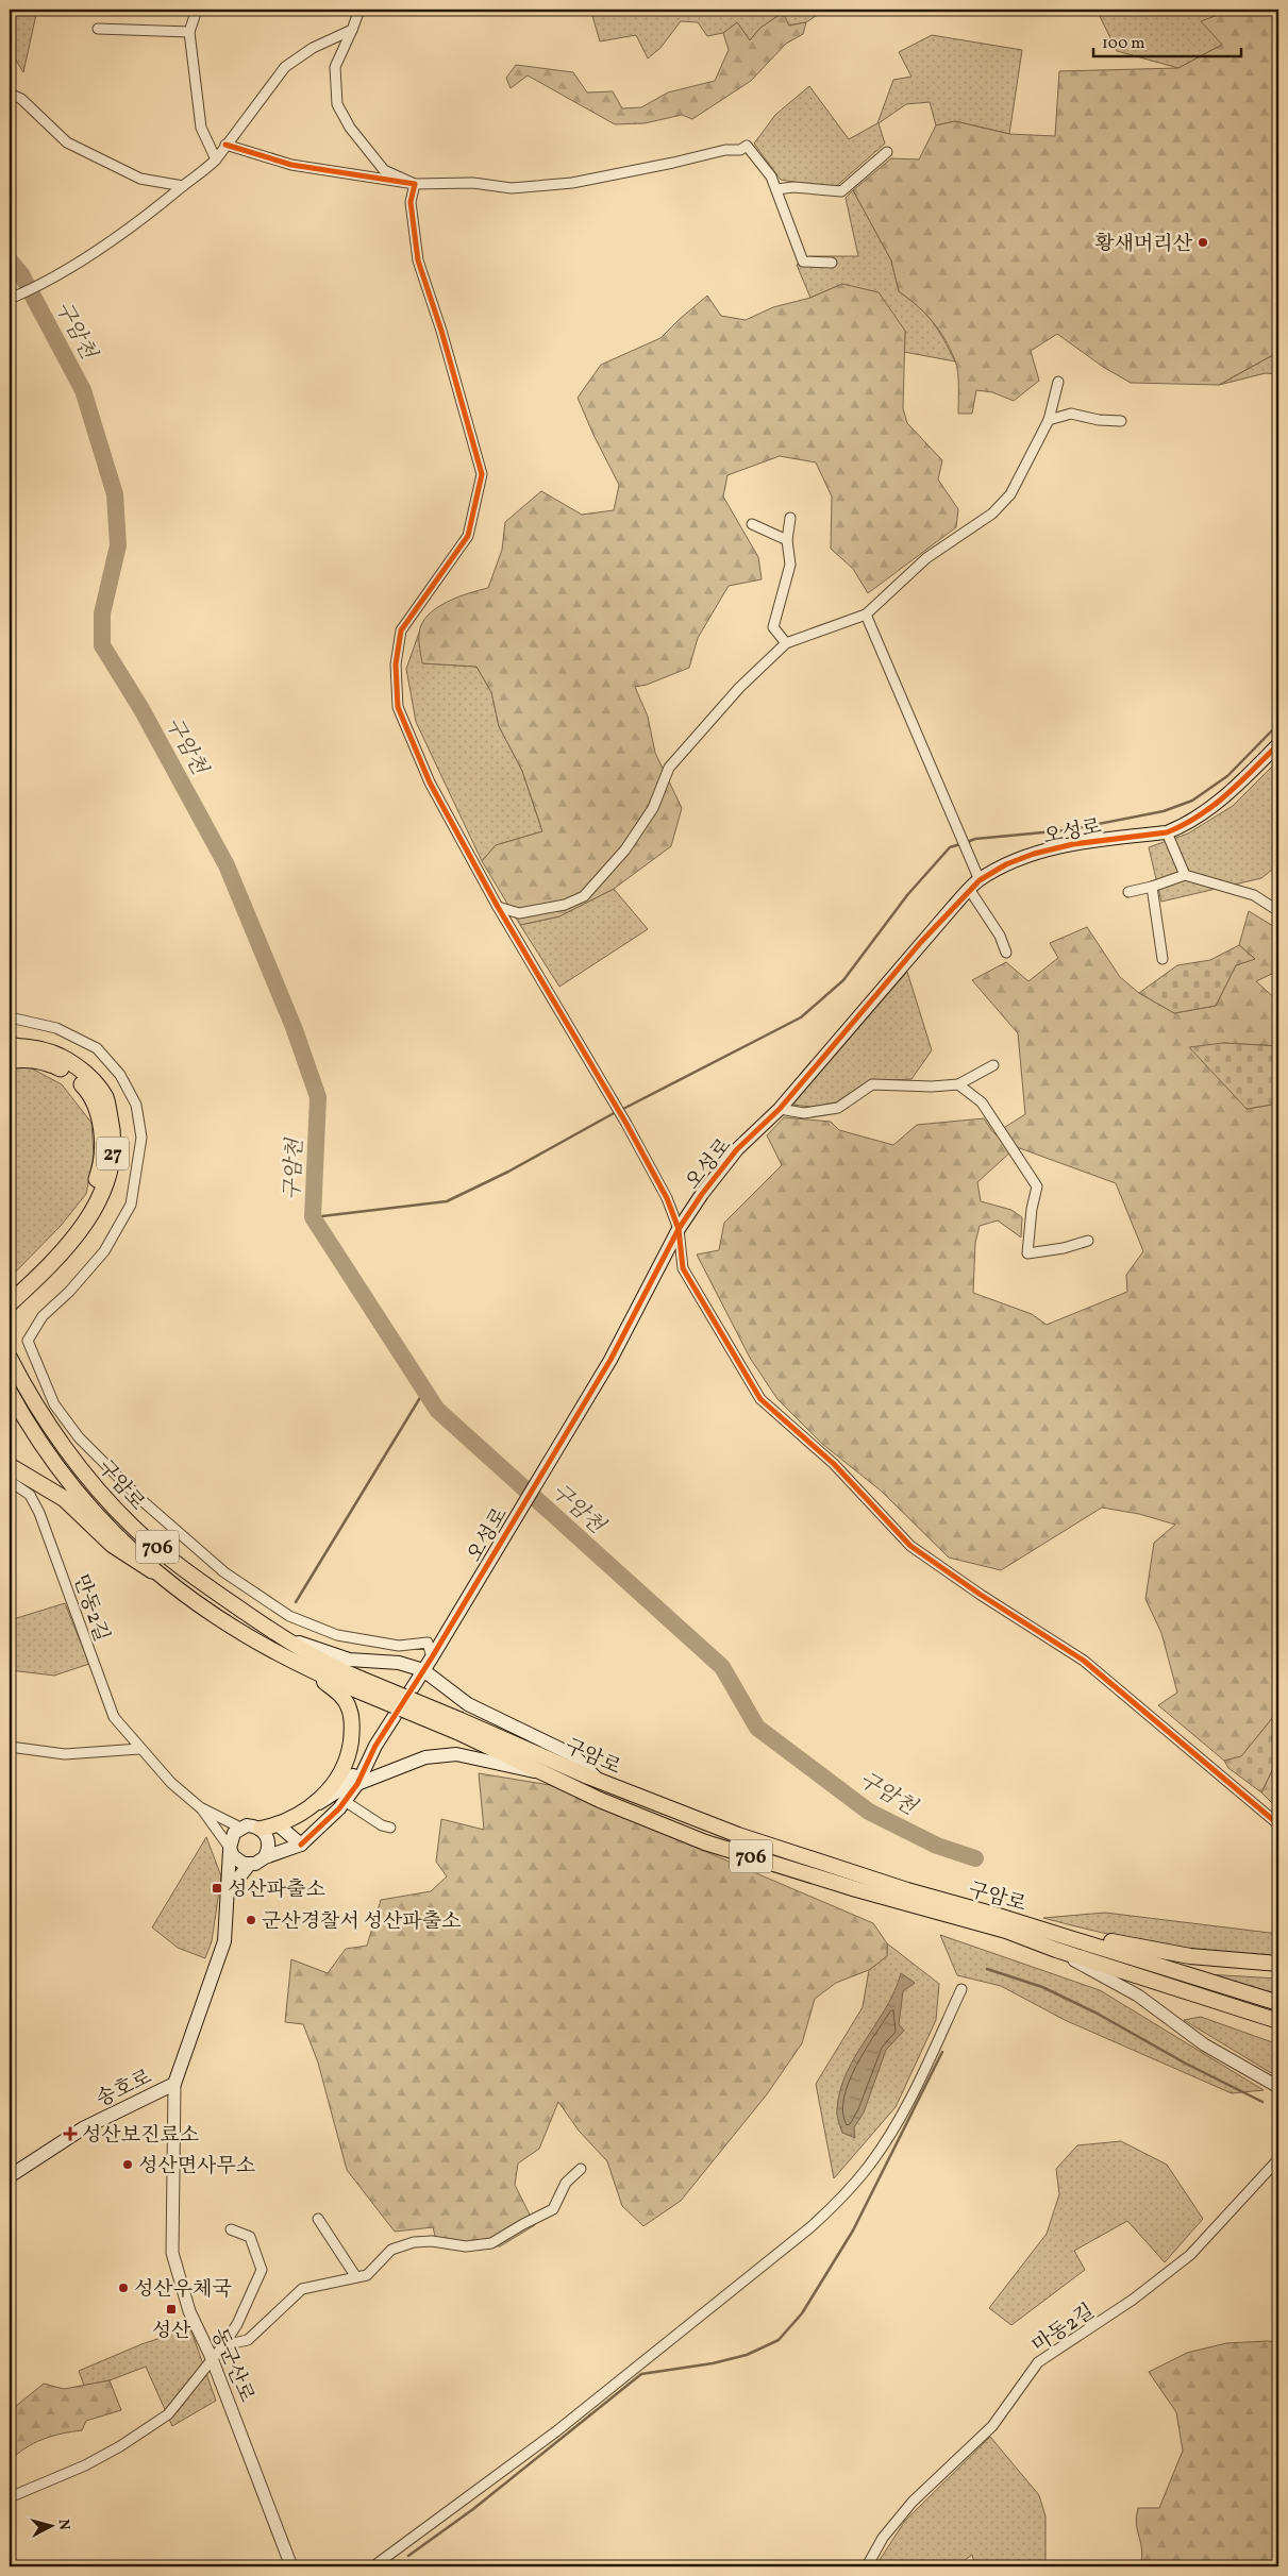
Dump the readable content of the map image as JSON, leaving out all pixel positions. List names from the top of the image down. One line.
{"streets":{"highway":["27"],"main road":["오성로","구암로","706","송호로","동군산로"],"street":["만동2길","마동2길"]},"crossings":[["구암로","706"],["송호로","동군산로"]],"water":["구암천"],"places":{"other":["황새머리산","군산경찰서 성산파출소","성산면사무소","성산우체국"],"transit":["성산파출소","성산"],"health":["성산보진료소"]},"scale_bar":"100 m","north":"right"}
